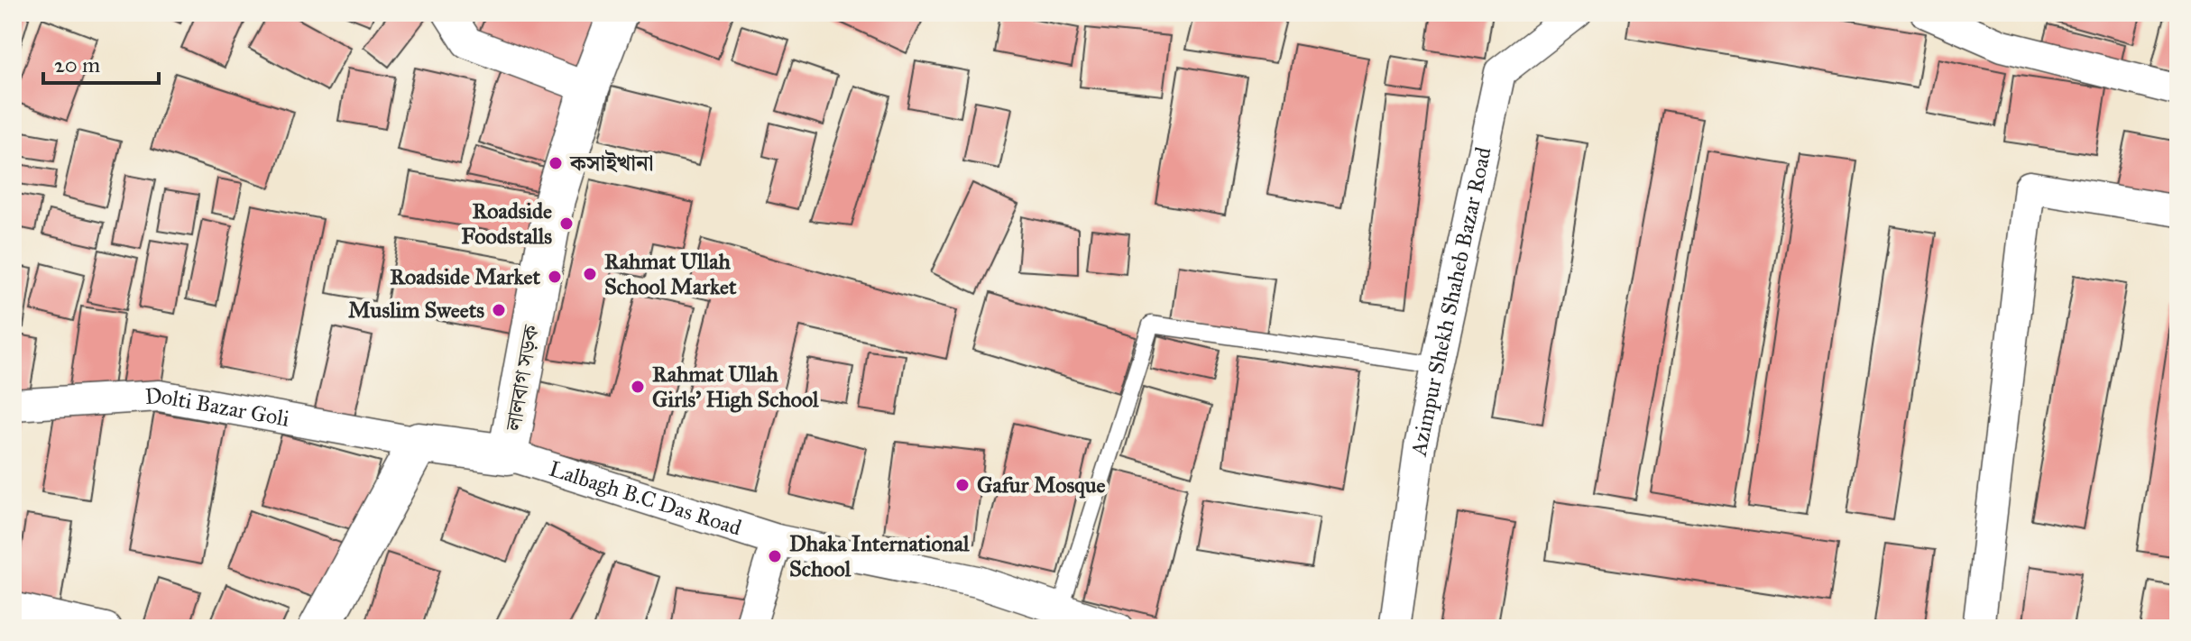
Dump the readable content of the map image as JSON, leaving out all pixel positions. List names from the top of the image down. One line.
{"streets":{"street":["Azimpur Shekh Shaheb Bazar Road","লালবাগ সড়ক","Dolti Bazar Goli","Lalbagh B.C Das Road"]},"crossings":[["লালবাগ সড়ক","Dolti Bazar Goli"],["লালবাগ সড়ক","Lalbagh B.C Das Road"]],"places":["কসাইখানা","Roadside Foodstalls","Rahmat Ullah School Market","Roadside Market","Muslim Sweets","Rahmat Ullah Girls' High School","Gafur Mosque","Dhaka International School"],"scale_bar":"20 m"}
